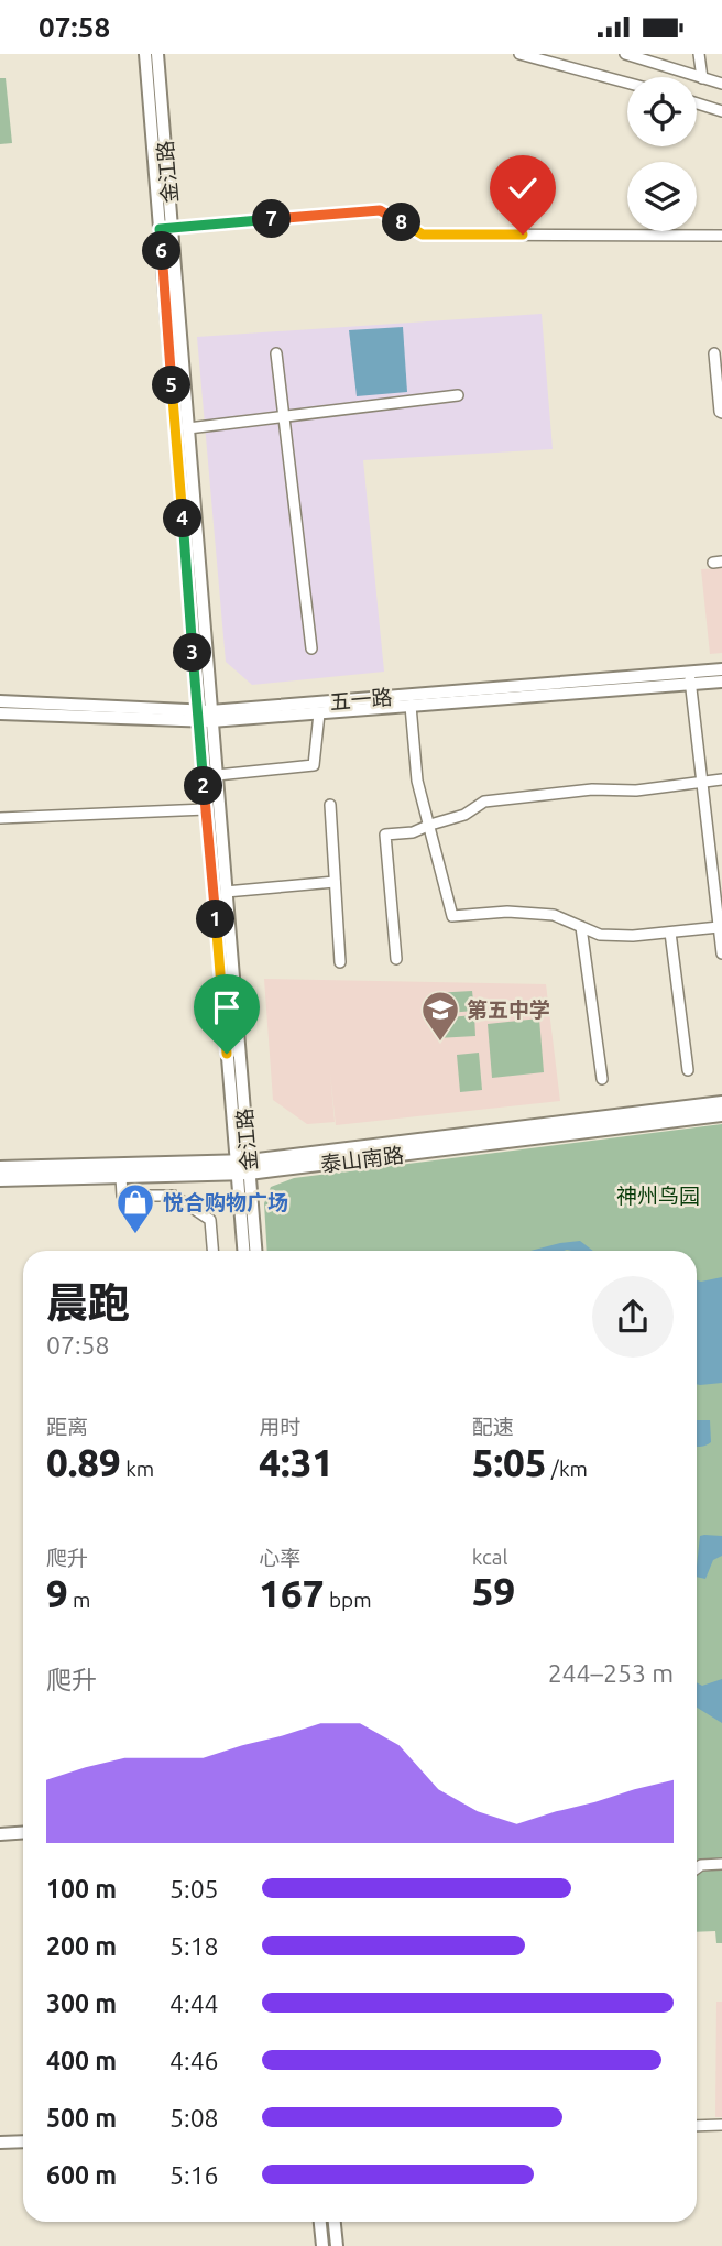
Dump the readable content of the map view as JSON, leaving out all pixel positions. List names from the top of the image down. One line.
{"streets":{"main road":["泰山南路"],"street":["金江路","五一路"]},"crossings":[["金江路","五一路"],["金江路","泰山南路"]],"parks":["神州鸟园"],"places":{"school or university":["第五中学"],"shop":["悦合购物广场"]},"page":{"status":"07:58","pins":["7","8","6","5","4","3","2","1"],"heading":["晨跑","07:58"],"stats":[["距离","0.89 km"],["用时","4:31"],["配速","5:05 /km"],["爬升","9 m"],["心率","167 bpm"],["kcal","59"]],"chart":["爬升","244–253 m"],"list":[{"name":"100 m","note":"5:05"},{"name":"200 m","note":"5:18"},{"name":"300 m","note":"4:44"},{"name":"400 m","note":"4:46"},{"name":"500 m","note":"5:08"},{"name":"600 m","note":"5:16"}]}}
